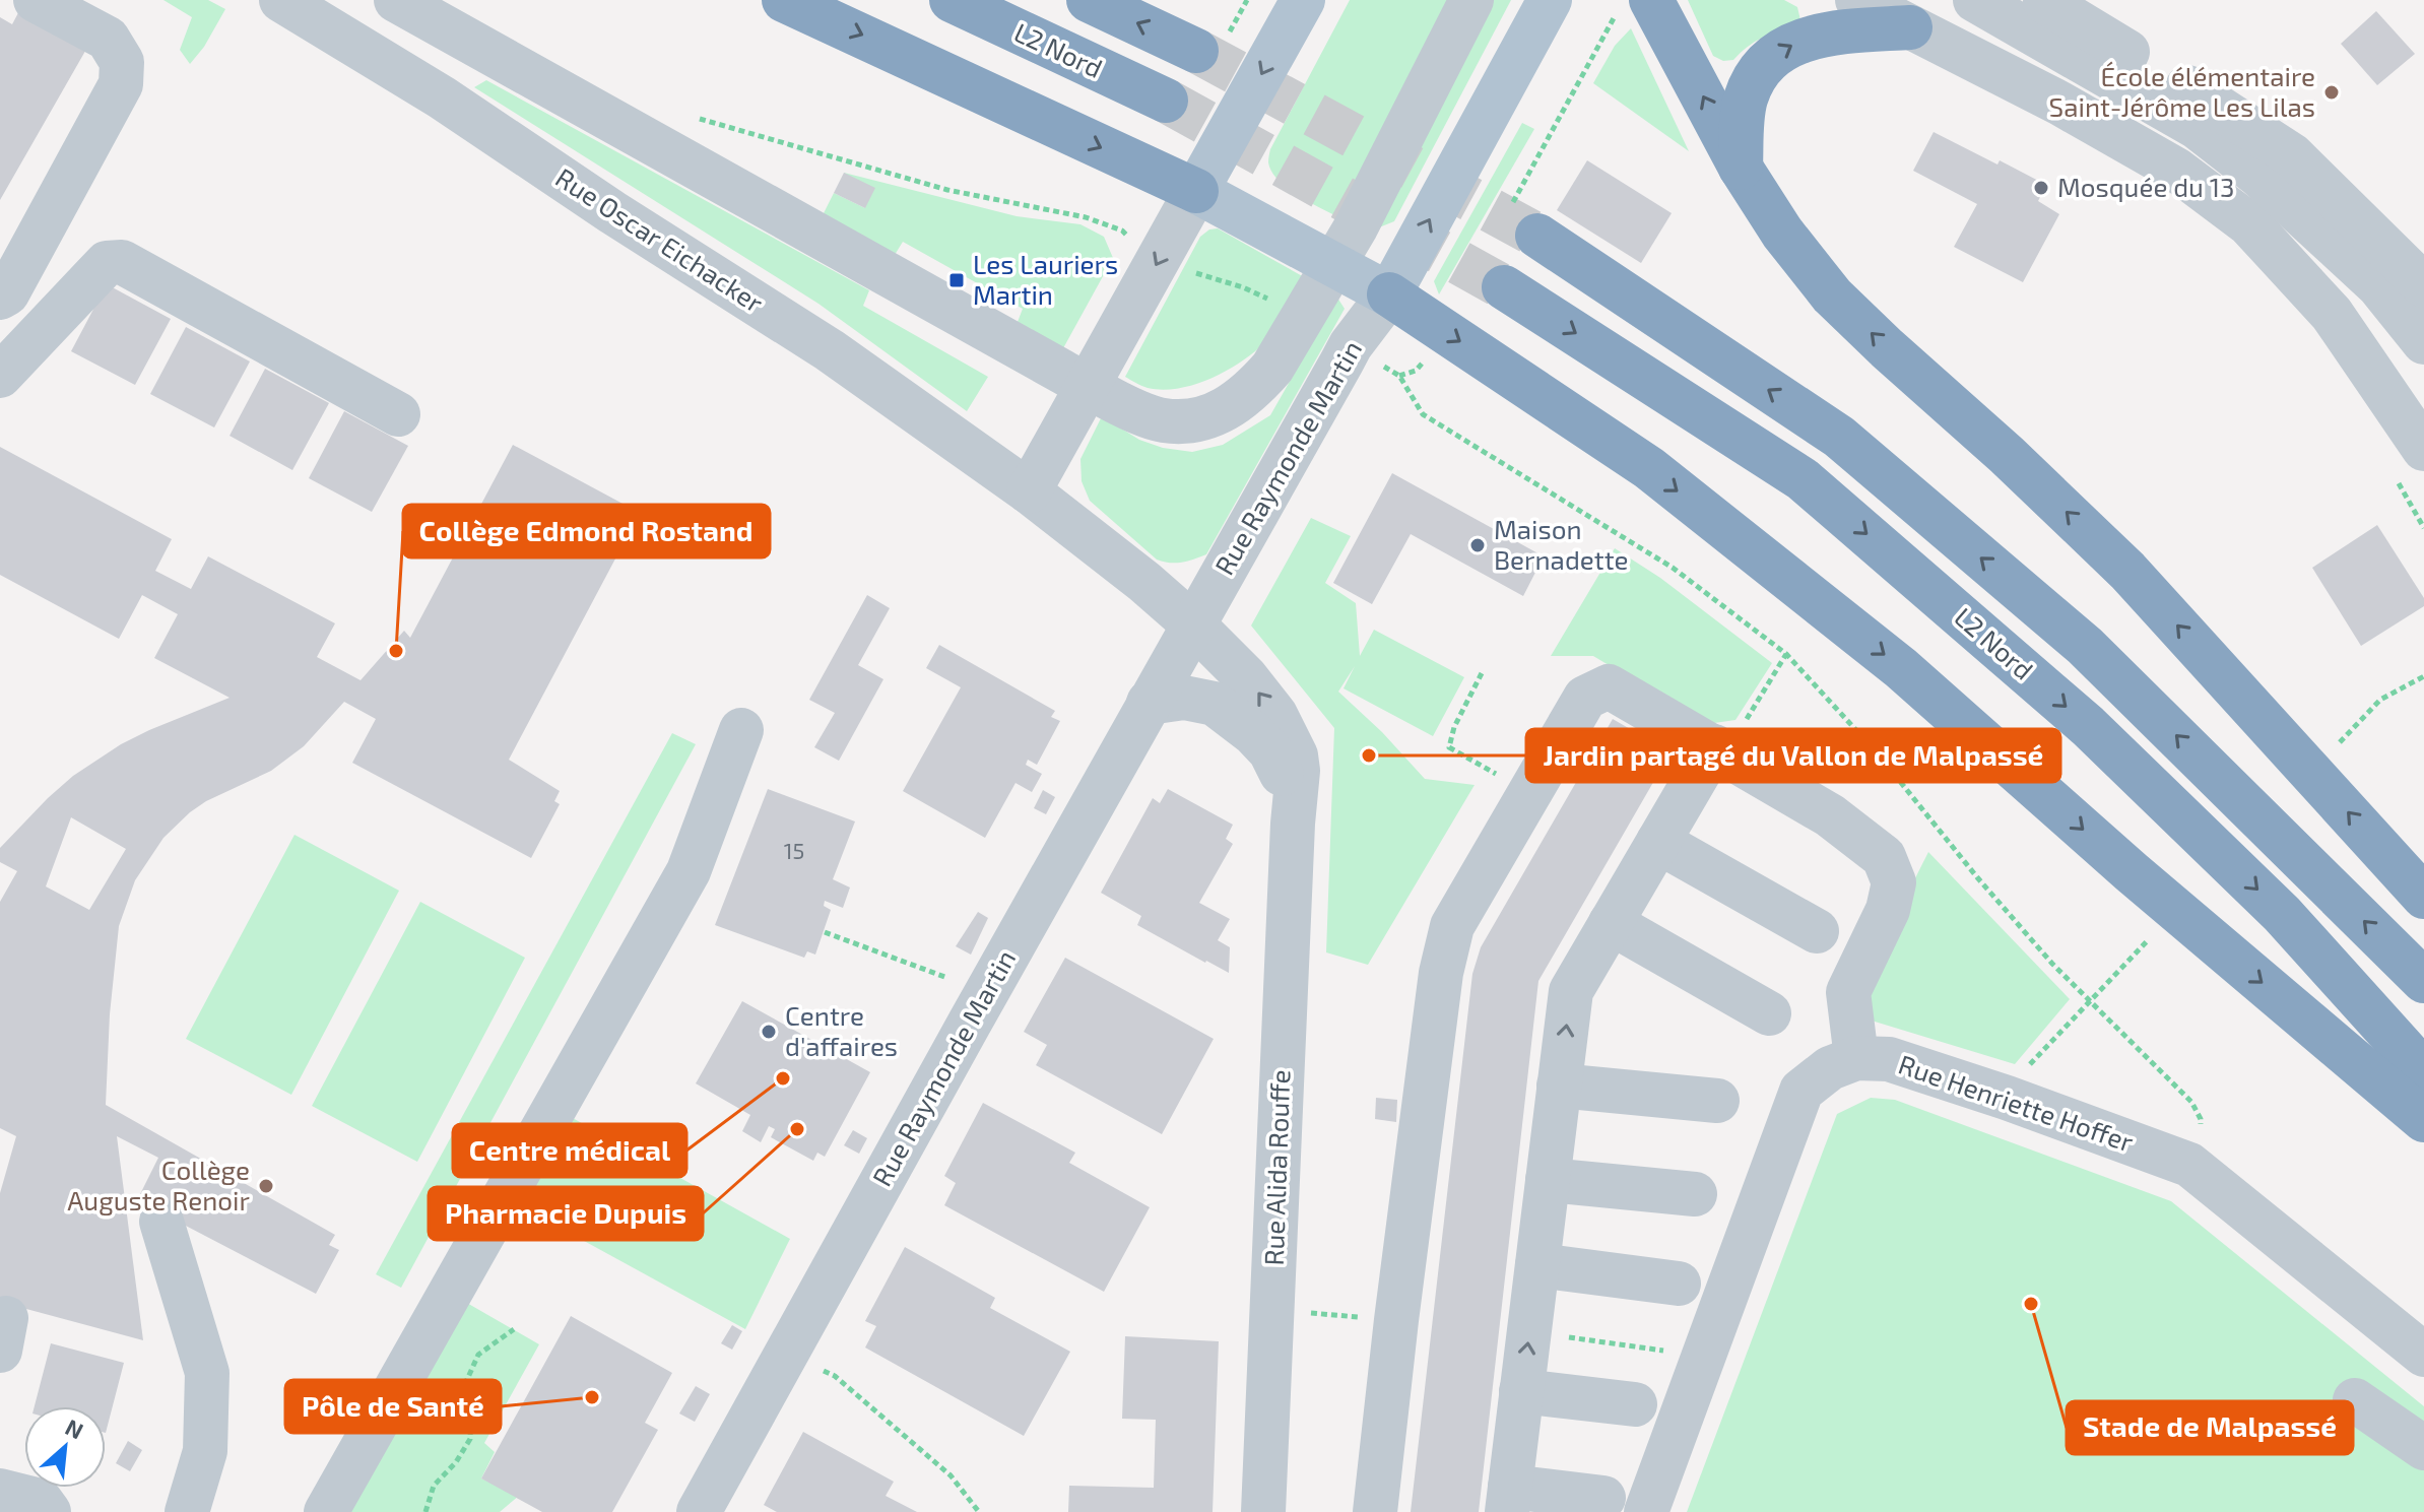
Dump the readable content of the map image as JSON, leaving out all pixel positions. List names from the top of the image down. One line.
{"streets":{"highway":["L2 Nord"],"street":["Rue Oscar Eichacker","Rue Raymonde Martin","Rue Henriette Hoffer","Rue Alida Rouffe"]},"crossings":[["Rue Raymonde Martin","Rue Alida Rouffe"]],"places":{"other":["École élémentaire Saint-Jérôme Les Lilas","Mosquée du 13","Maison Bernadette","Collège Edmond Rostand","Jardin partagé du Vallon de Malpassé","Centre d'affaires","Centre médical","Pharmacie Dupuis","Collège Auguste Renoir","Stade de Malpassé","Pôle de Santé"],"transit":["Les Lauriers Martin"]},"house_numbers":["15"],"north":"top right"}
